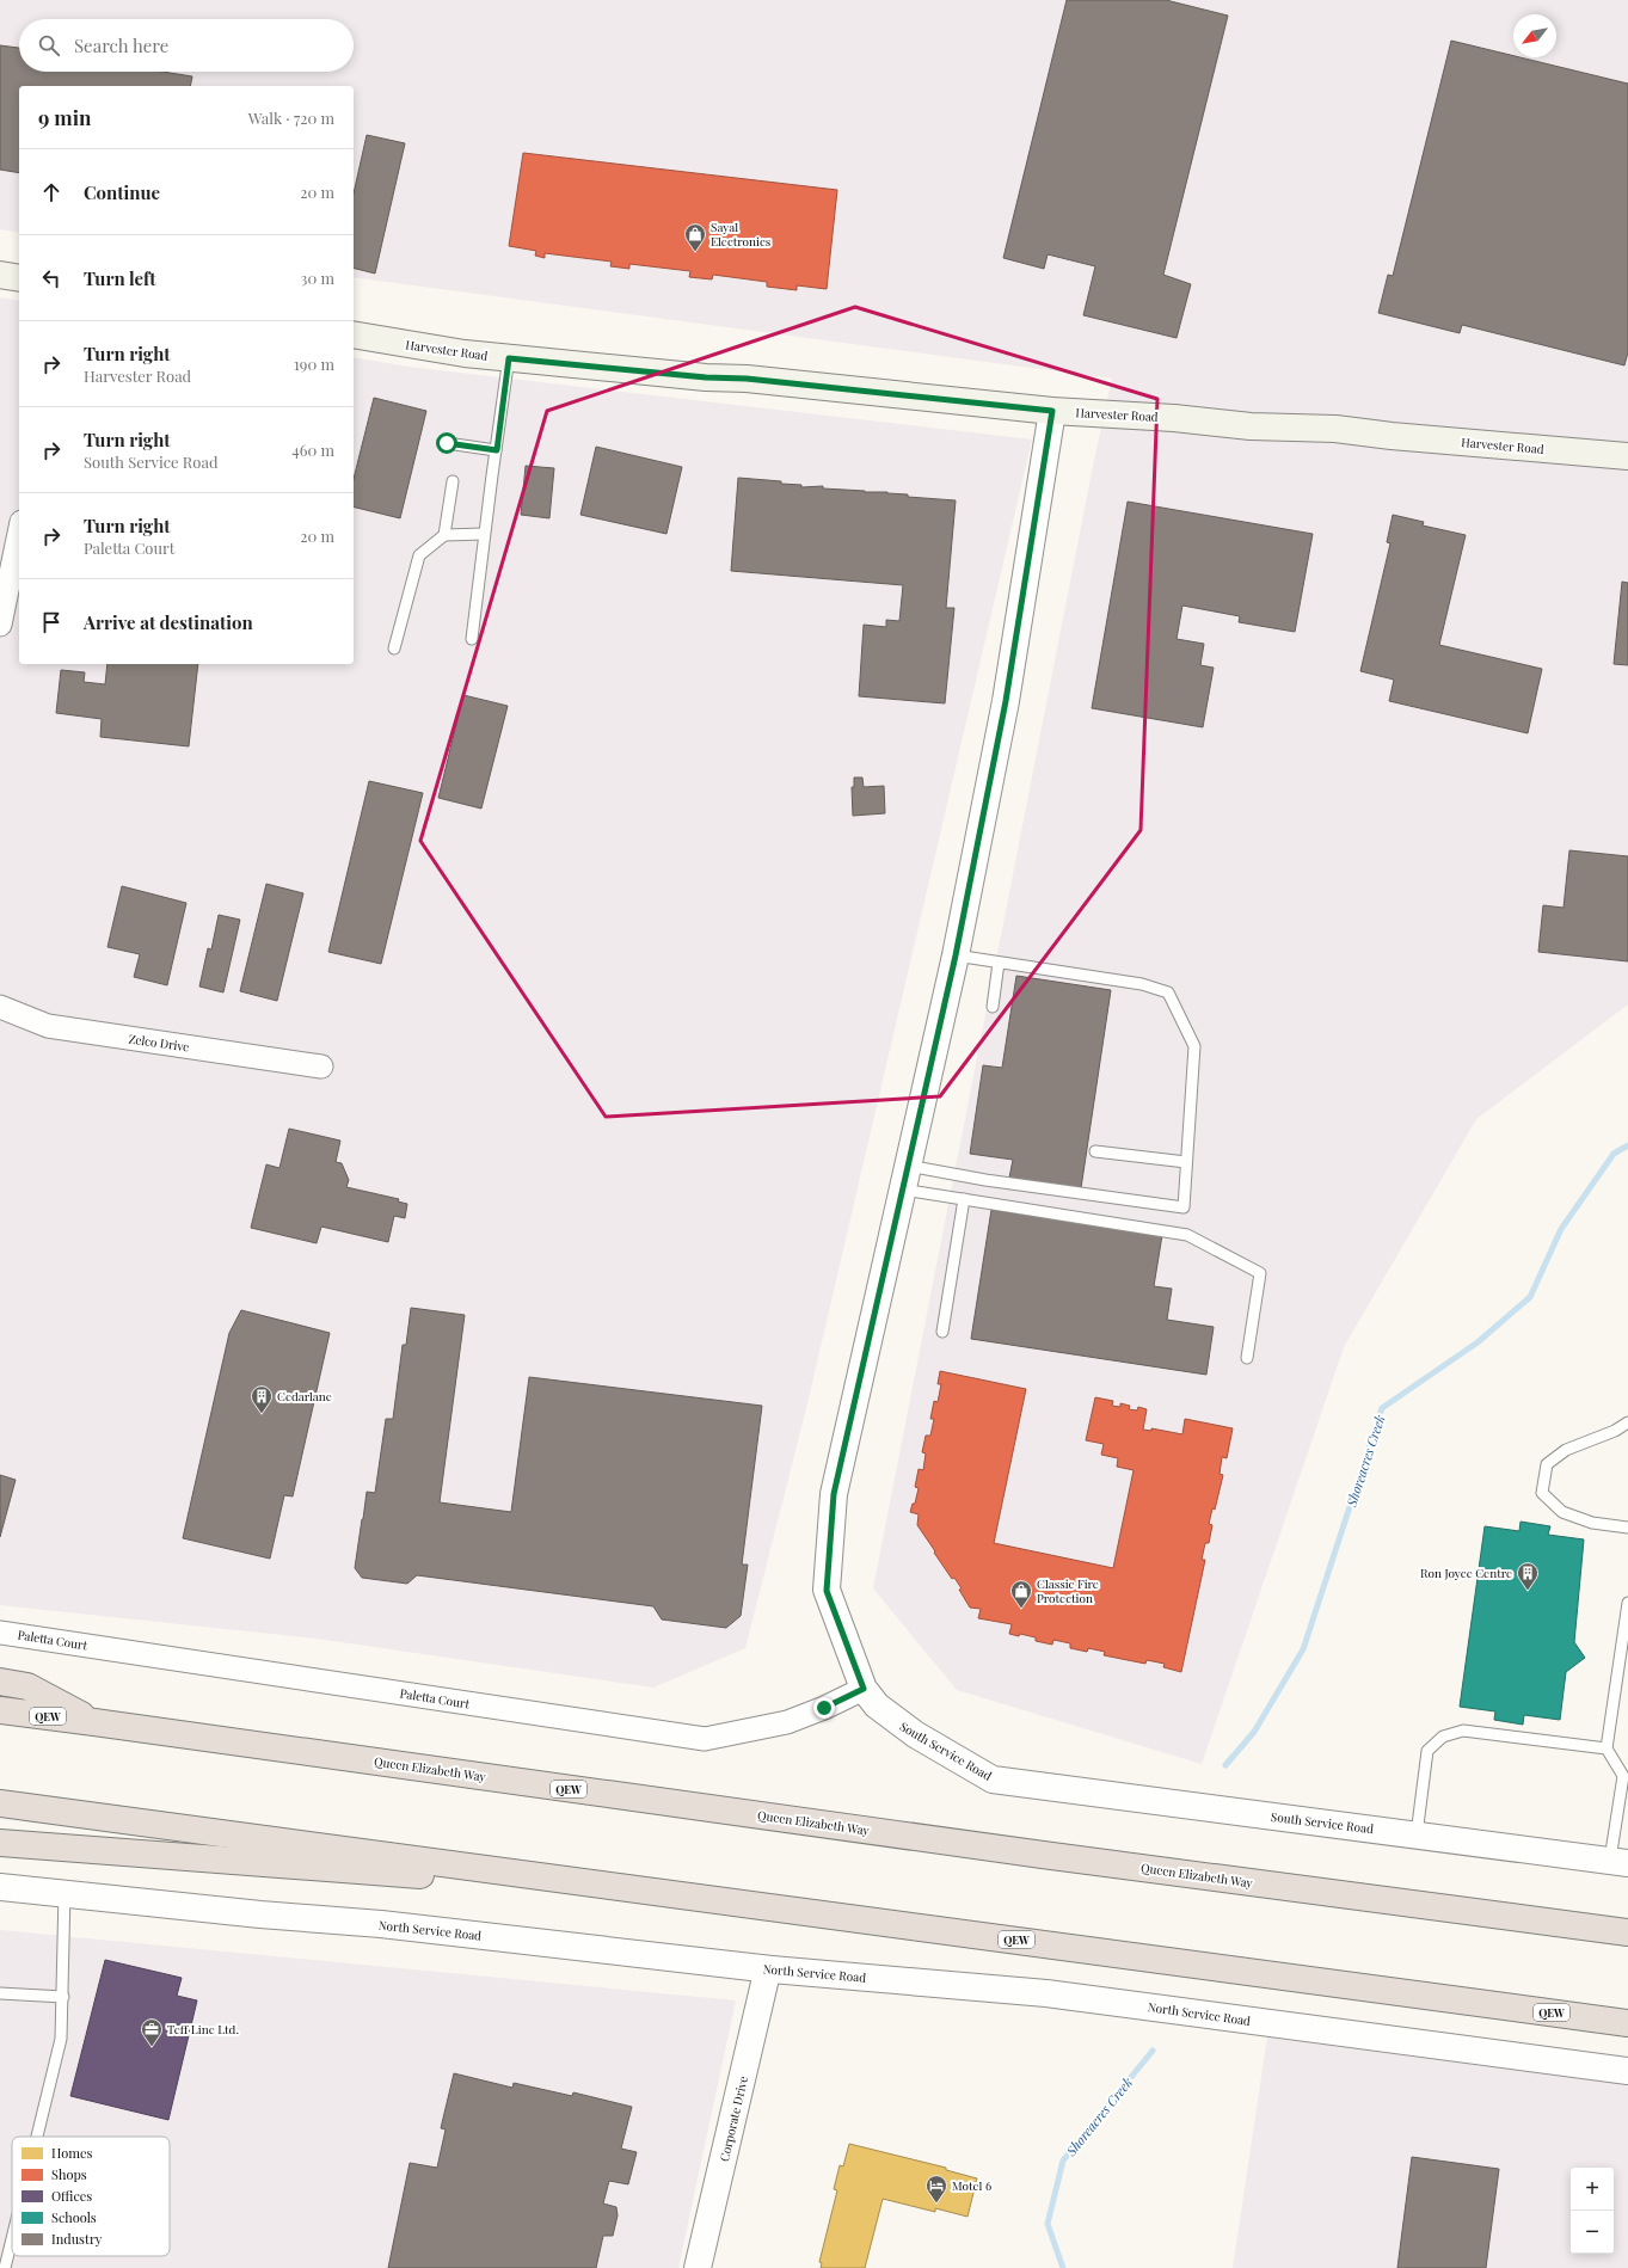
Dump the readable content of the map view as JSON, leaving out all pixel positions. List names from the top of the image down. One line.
{"streets":{"highway":["QEW","Queen Elizabeth Way"],"main road":["Harvester Road"],"street":["Zelco Drive","Paletta Court","South Service Road","North Service Road","Corporate Drive"]},"crossings":[["Harvester Road","South Service Road"],["Paletta Court","South Service Road"],["North Service Road","Corporate Drive"]],"water":["Shoreacres Creek"],"places":{"shop":["Sayal Electronics","Classic Fire Protection"],"building":["Cedarlane","Ron Joyce Centre"],"office":["Teff Line Ltd."],"hotel":["Motel 6"]},"legend":["Homes","Shops","Offices","Schools","Industry"],"north":"bottom left","page":{"search":"Search here","heading":["9 min","Walk · 720 m"],"list":[["Continue","20 m"],["Turn left","30 m"],["Turn right","Harvester Road","190 m"],["Turn right","South Service Road","460 m"],["Turn right","Paletta Court","20 m"],"Arrive at destination"],"map_buttons":["+","−"]}}
